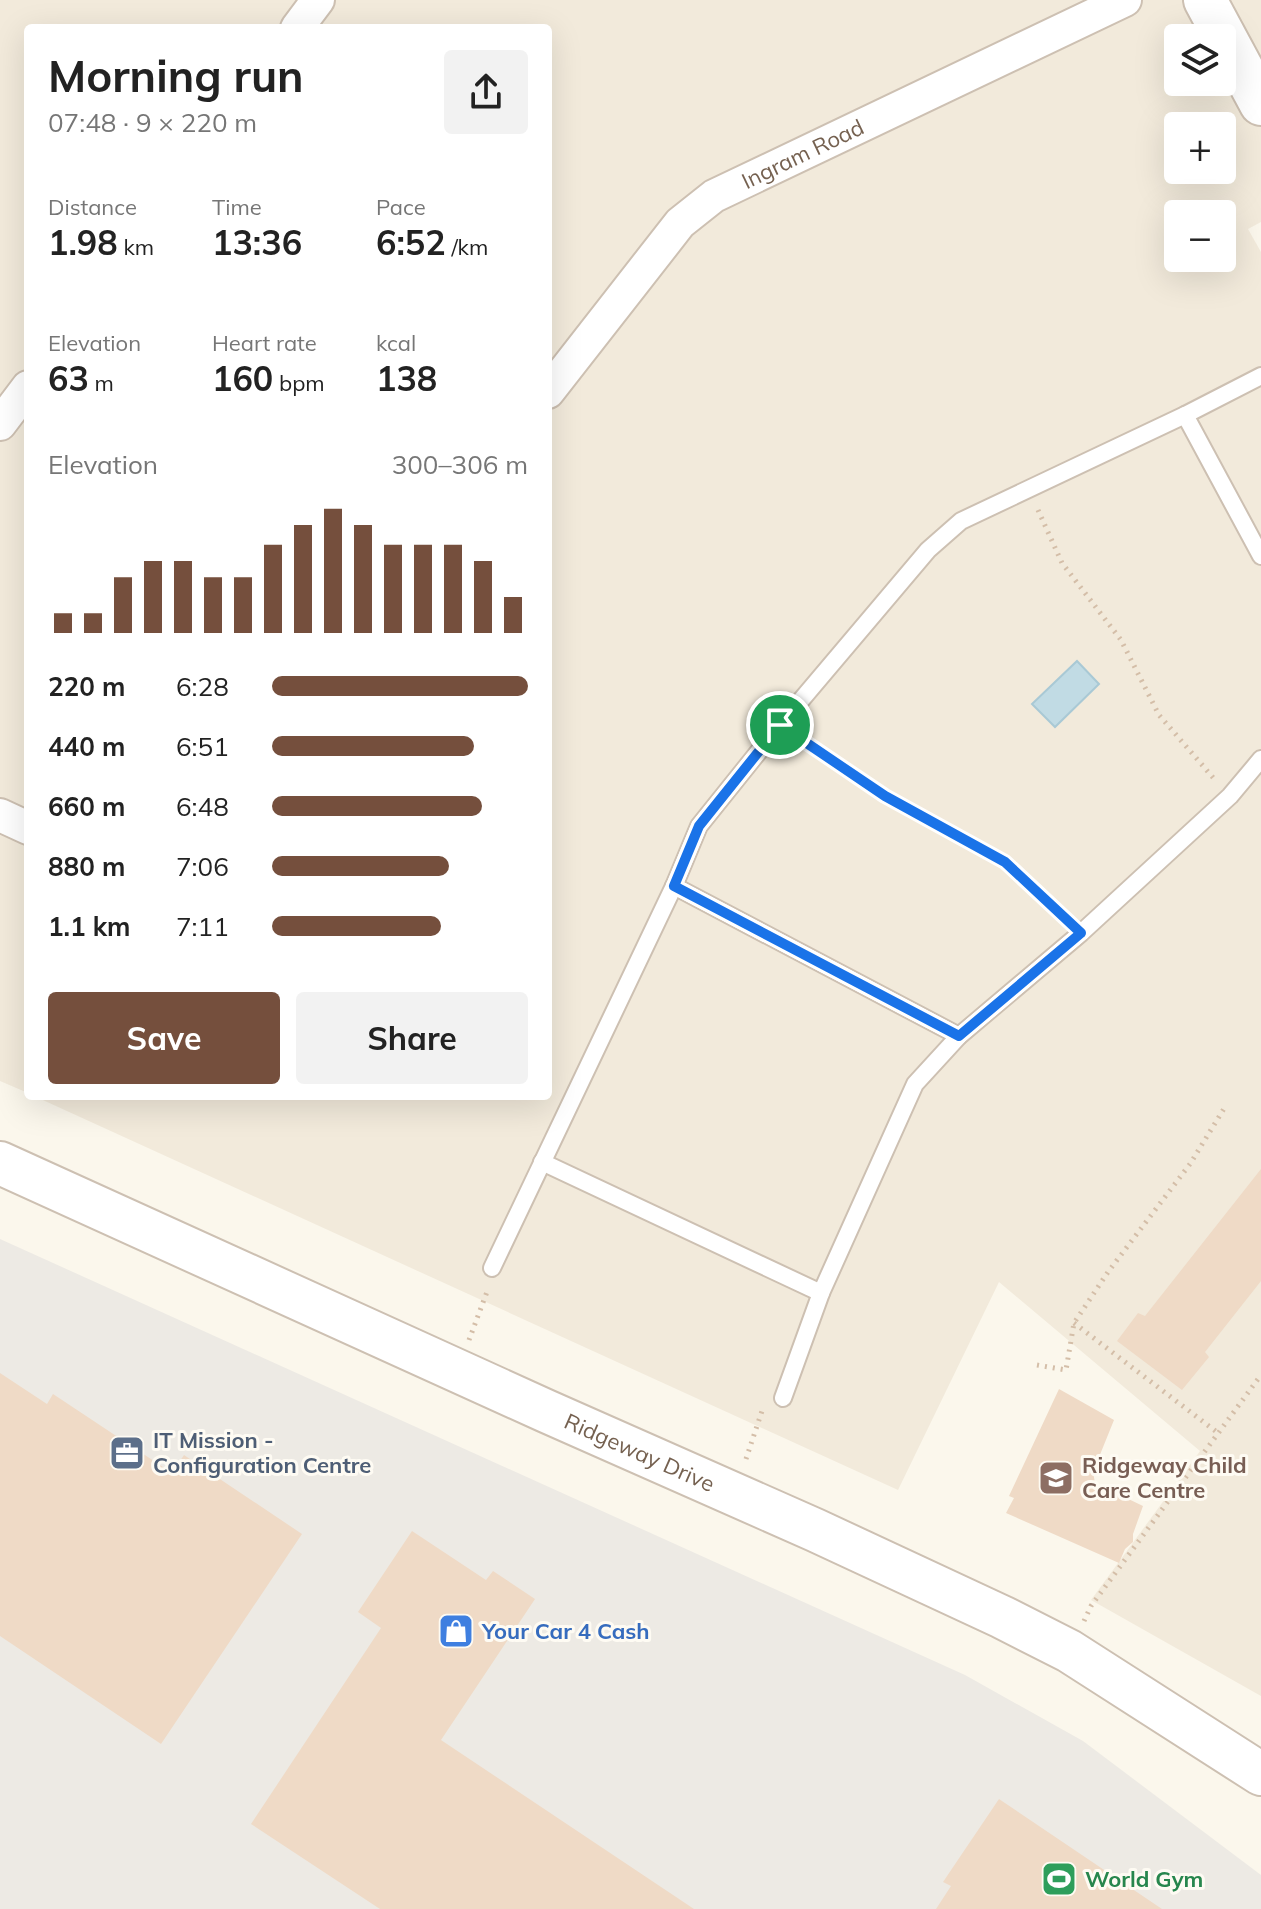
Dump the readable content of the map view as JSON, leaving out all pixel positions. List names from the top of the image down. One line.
{"streets":{"street":["Ingram Road","Ridgeway Drive"]},"places":{"office":["IT Mission - Configuration Centre"],"school or university":["Ridgeway Child Care Centre"],"shop":["Your Car 4 Cash"],"sports":["World Gym"]},"page":{"map_buttons":["+","−"],"heading":["Morning run","07:48 · 9 × 220 m"],"stats":[["Distance","1.98 km"],["Time","13:36"],["Pace","6:52 /km"],["Elevation","63 m"],["Heart rate","160 bpm"],["kcal","138"]],"chart":["Elevation","300–306 m"],"list":[{"name":"220 m","note":"6:28"},{"name":"440 m","note":"6:51"},{"name":"660 m","note":"6:48"},{"name":"880 m","note":"7:06"},{"name":"1.1 km","note":"7:11"}],"buttons":["Save","Share"]}}
